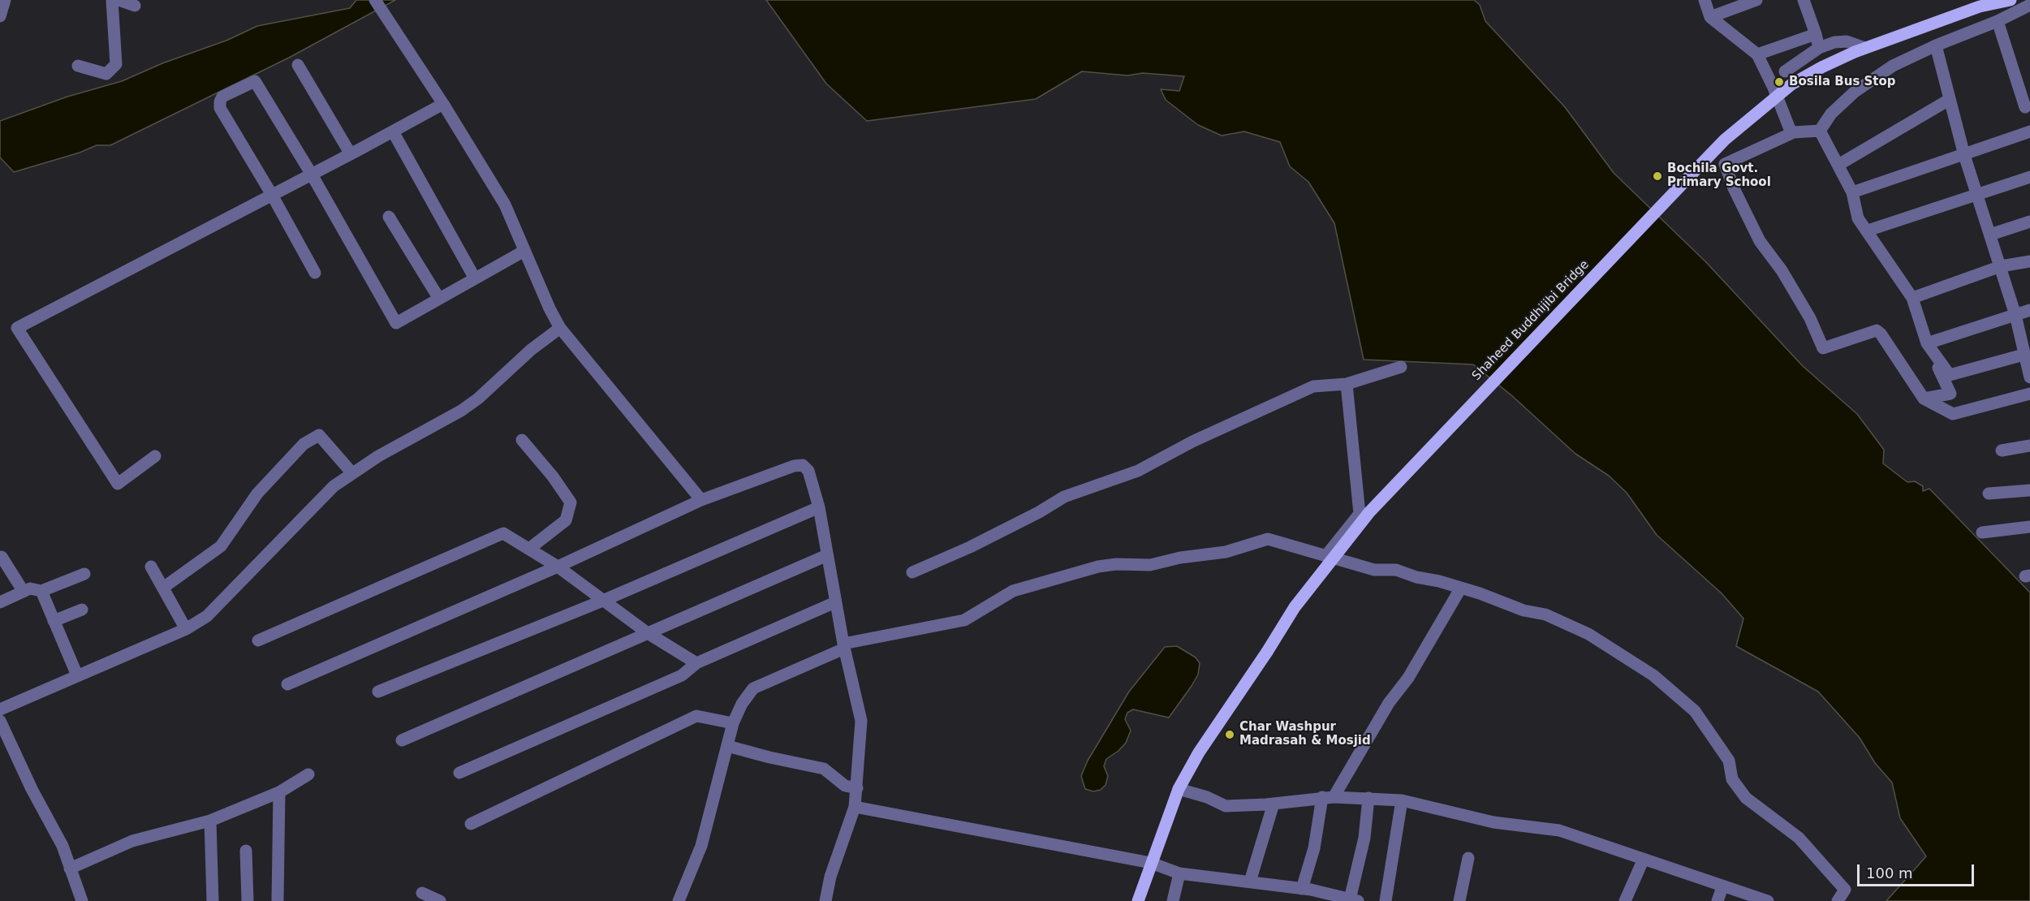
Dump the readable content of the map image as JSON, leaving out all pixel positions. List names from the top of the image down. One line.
{"streets":{"main road":["Shaheed Buddhijibi Bridge"]},"places":["Bosila Bus Stop","Bochila Govt. Primary School","Char Washpur Madrasah & Mosjid"],"scale_bar":"100 m"}
